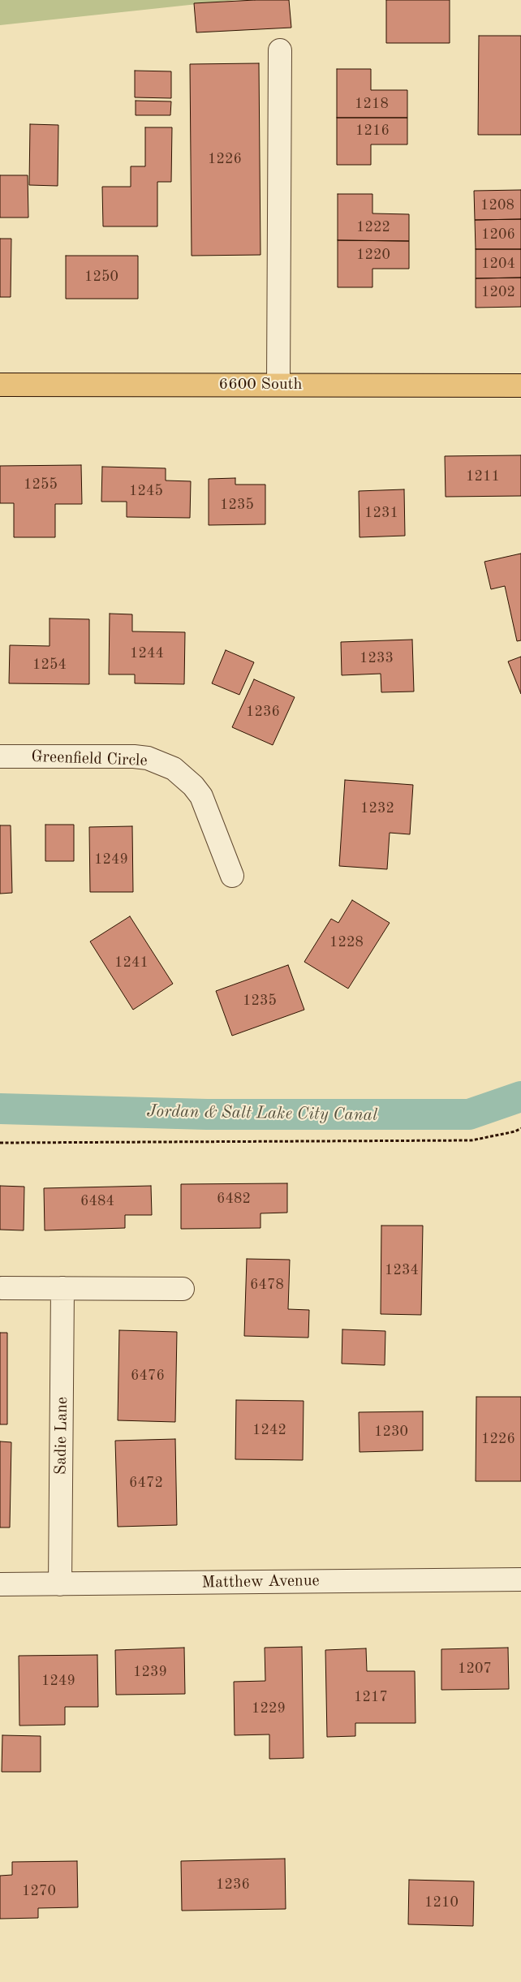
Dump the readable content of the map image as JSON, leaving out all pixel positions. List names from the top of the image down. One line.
{"streets":{"main road":["6600 South"],"street":["Greenfield Circle","Sadie Lane","Matthew Avenue"]},"crossings":[["Sadie Lane","Matthew Avenue"]],"water":["Jordan & Salt Lake City Canal"],"house_numbers":["1218","1216","1226","1208","1222","1206","1220","1204","1250","1202","1211","1255","1245","1235","1231","1244","1233","1254","1236","1232","1249","1228","1241","1235","6482","6484","1234","6478","6476","1242","1230","1226","6472","1207","1239","1249","1217","1229","1236","1270","1210"]}
